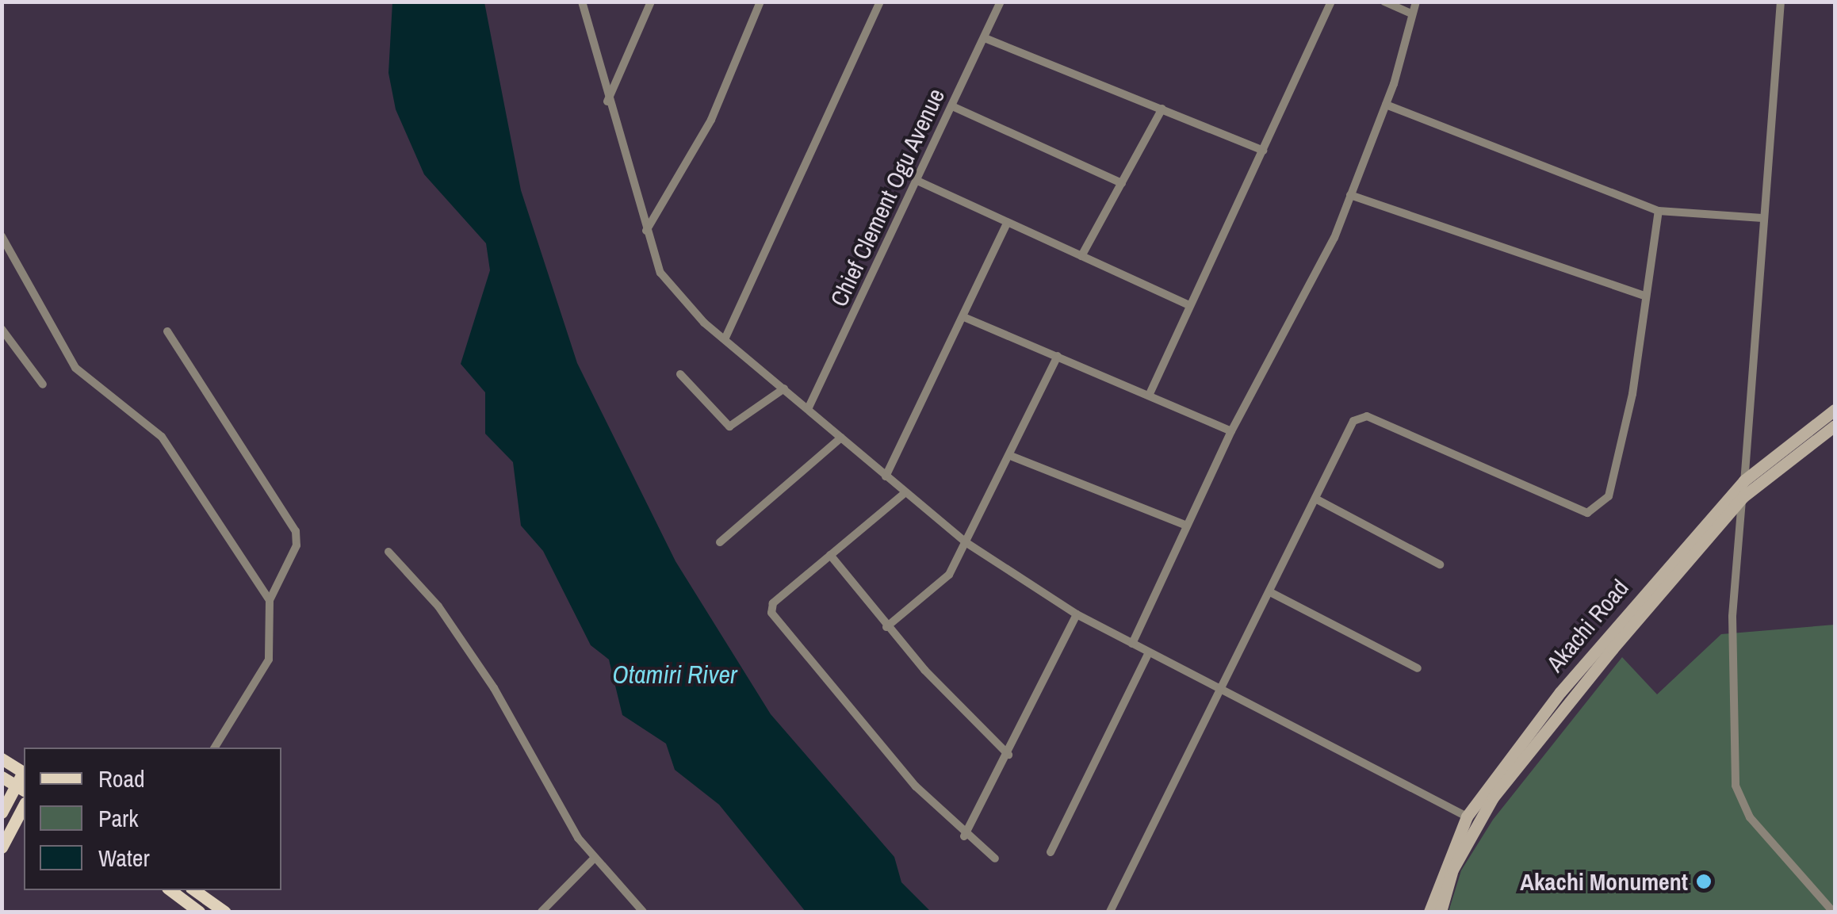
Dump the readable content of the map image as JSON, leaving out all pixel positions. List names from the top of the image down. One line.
{"streets":{"main road":["Akachi Road"],"street":["Chief Clement Ogu Avenue"]},"water":["Otamiri River"],"places":["Akachi Monument"],"legend":["Road","Park","Water"]}
